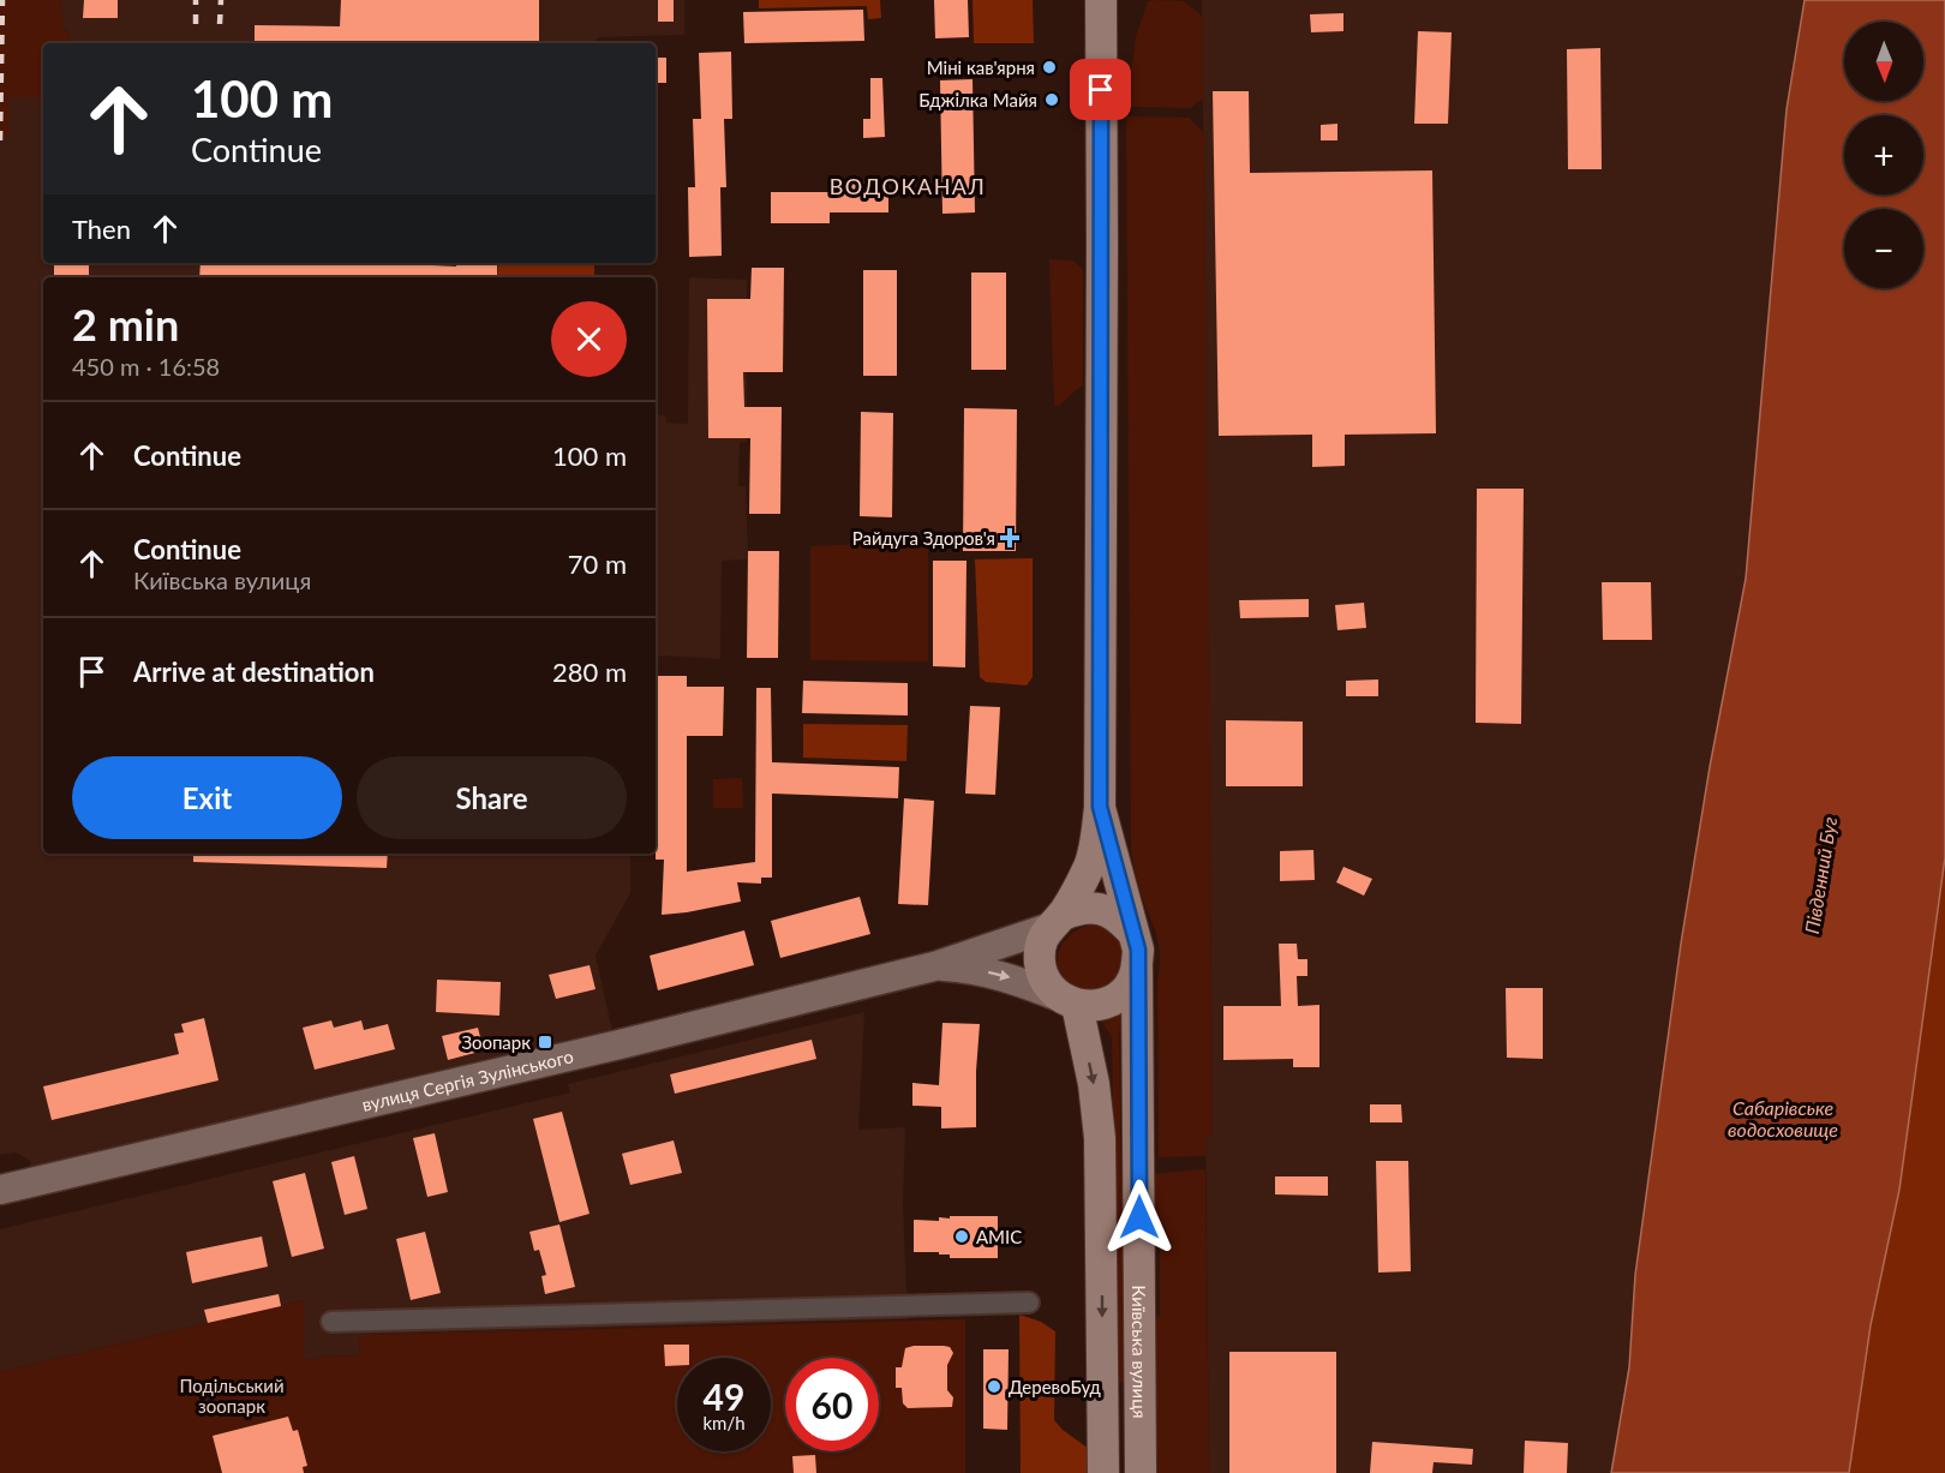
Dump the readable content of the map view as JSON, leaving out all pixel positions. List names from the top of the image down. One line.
{"streets":{"main road":["Київська вулиця"],"street":["вулиця Сергія Зулінського"]},"districts":["ВОДОКАНАЛ"],"water":["Південний Буг","Сабарівське водосховище"],"parks":["Подільський зоопарк"],"places":{"other":["Міні кав'ярня","Бджілка Майя","АМІС","ДеревоБуд"],"health":["Райдуга Здоров'я"],"transit":["Зоопарк"]},"north":"bottom","page":{"map_buttons":["+","−"],"turn":["100 m","Continue"],"then":"Then","heading":["2 min","450 m · 16:58"],"list":[{"name":"Continue","value":"100 m"},{"name":"Continue","note":"Київська вулиця","value":"70 m"},{"name":"Arrive at destination","value":"280 m"}],"buttons":["Exit","Share"],"speed":"49 km/h","limit":"60"}}
